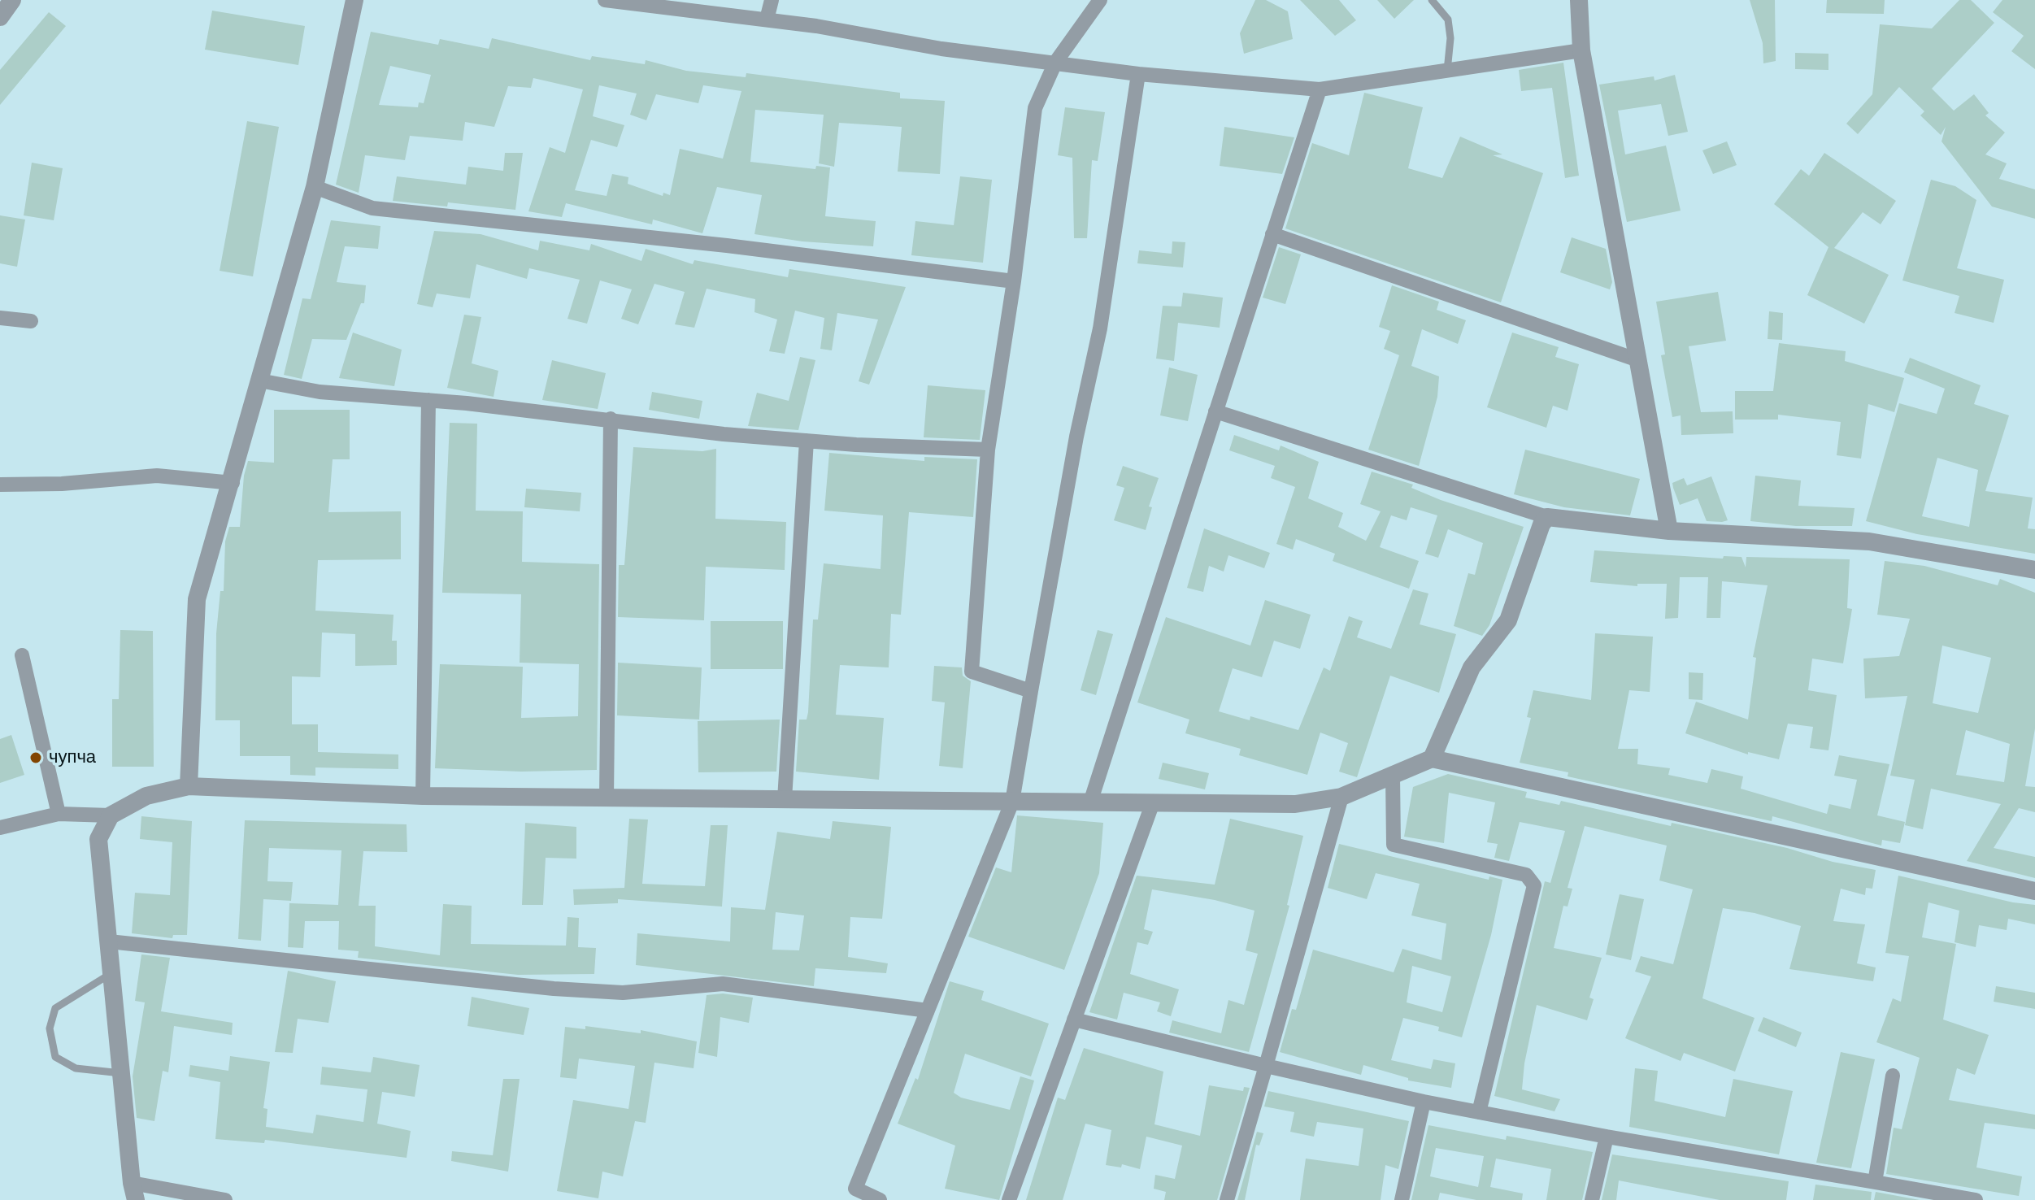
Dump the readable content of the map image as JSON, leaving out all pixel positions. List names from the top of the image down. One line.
{"places":["чупча"]}
